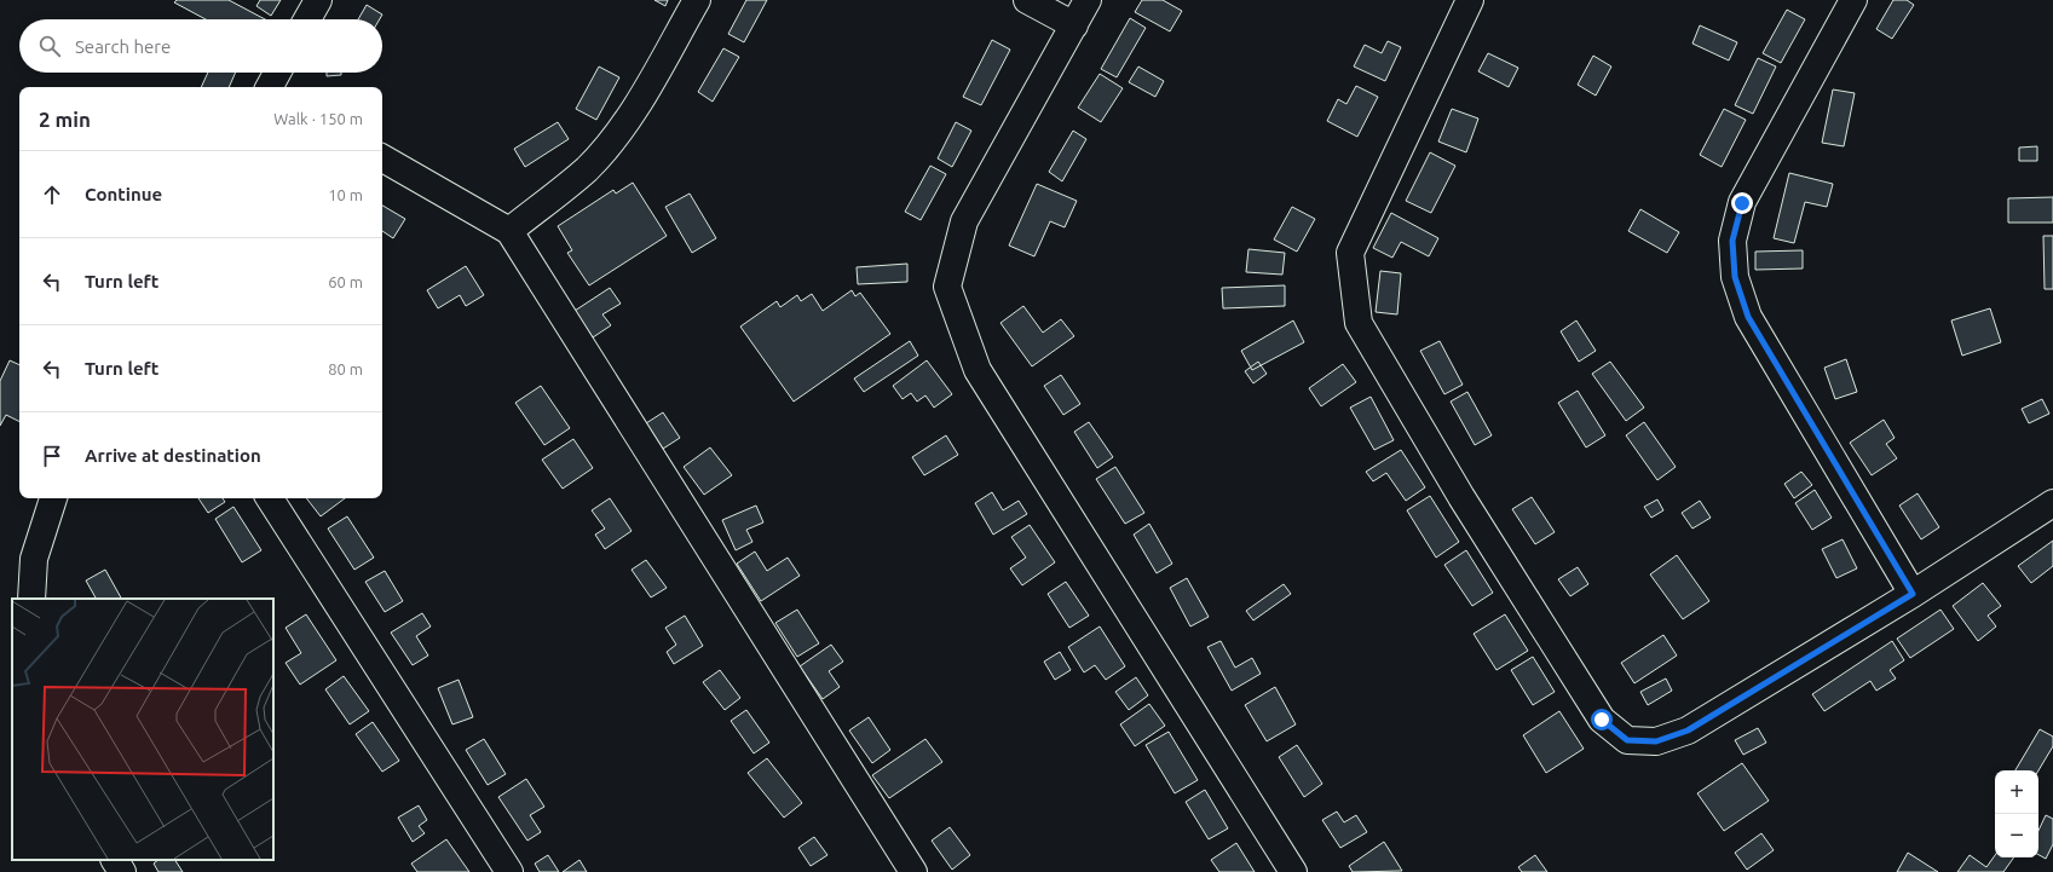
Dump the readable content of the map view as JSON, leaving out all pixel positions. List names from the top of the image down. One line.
{"page":{"search":"Search here","heading":["2 min","Walk · 150 m"],"list":[["Continue","10 m"],["Turn left","60 m"],["Turn left","80 m"],"Arrive at destination"],"map_buttons":["+","−"]}}
